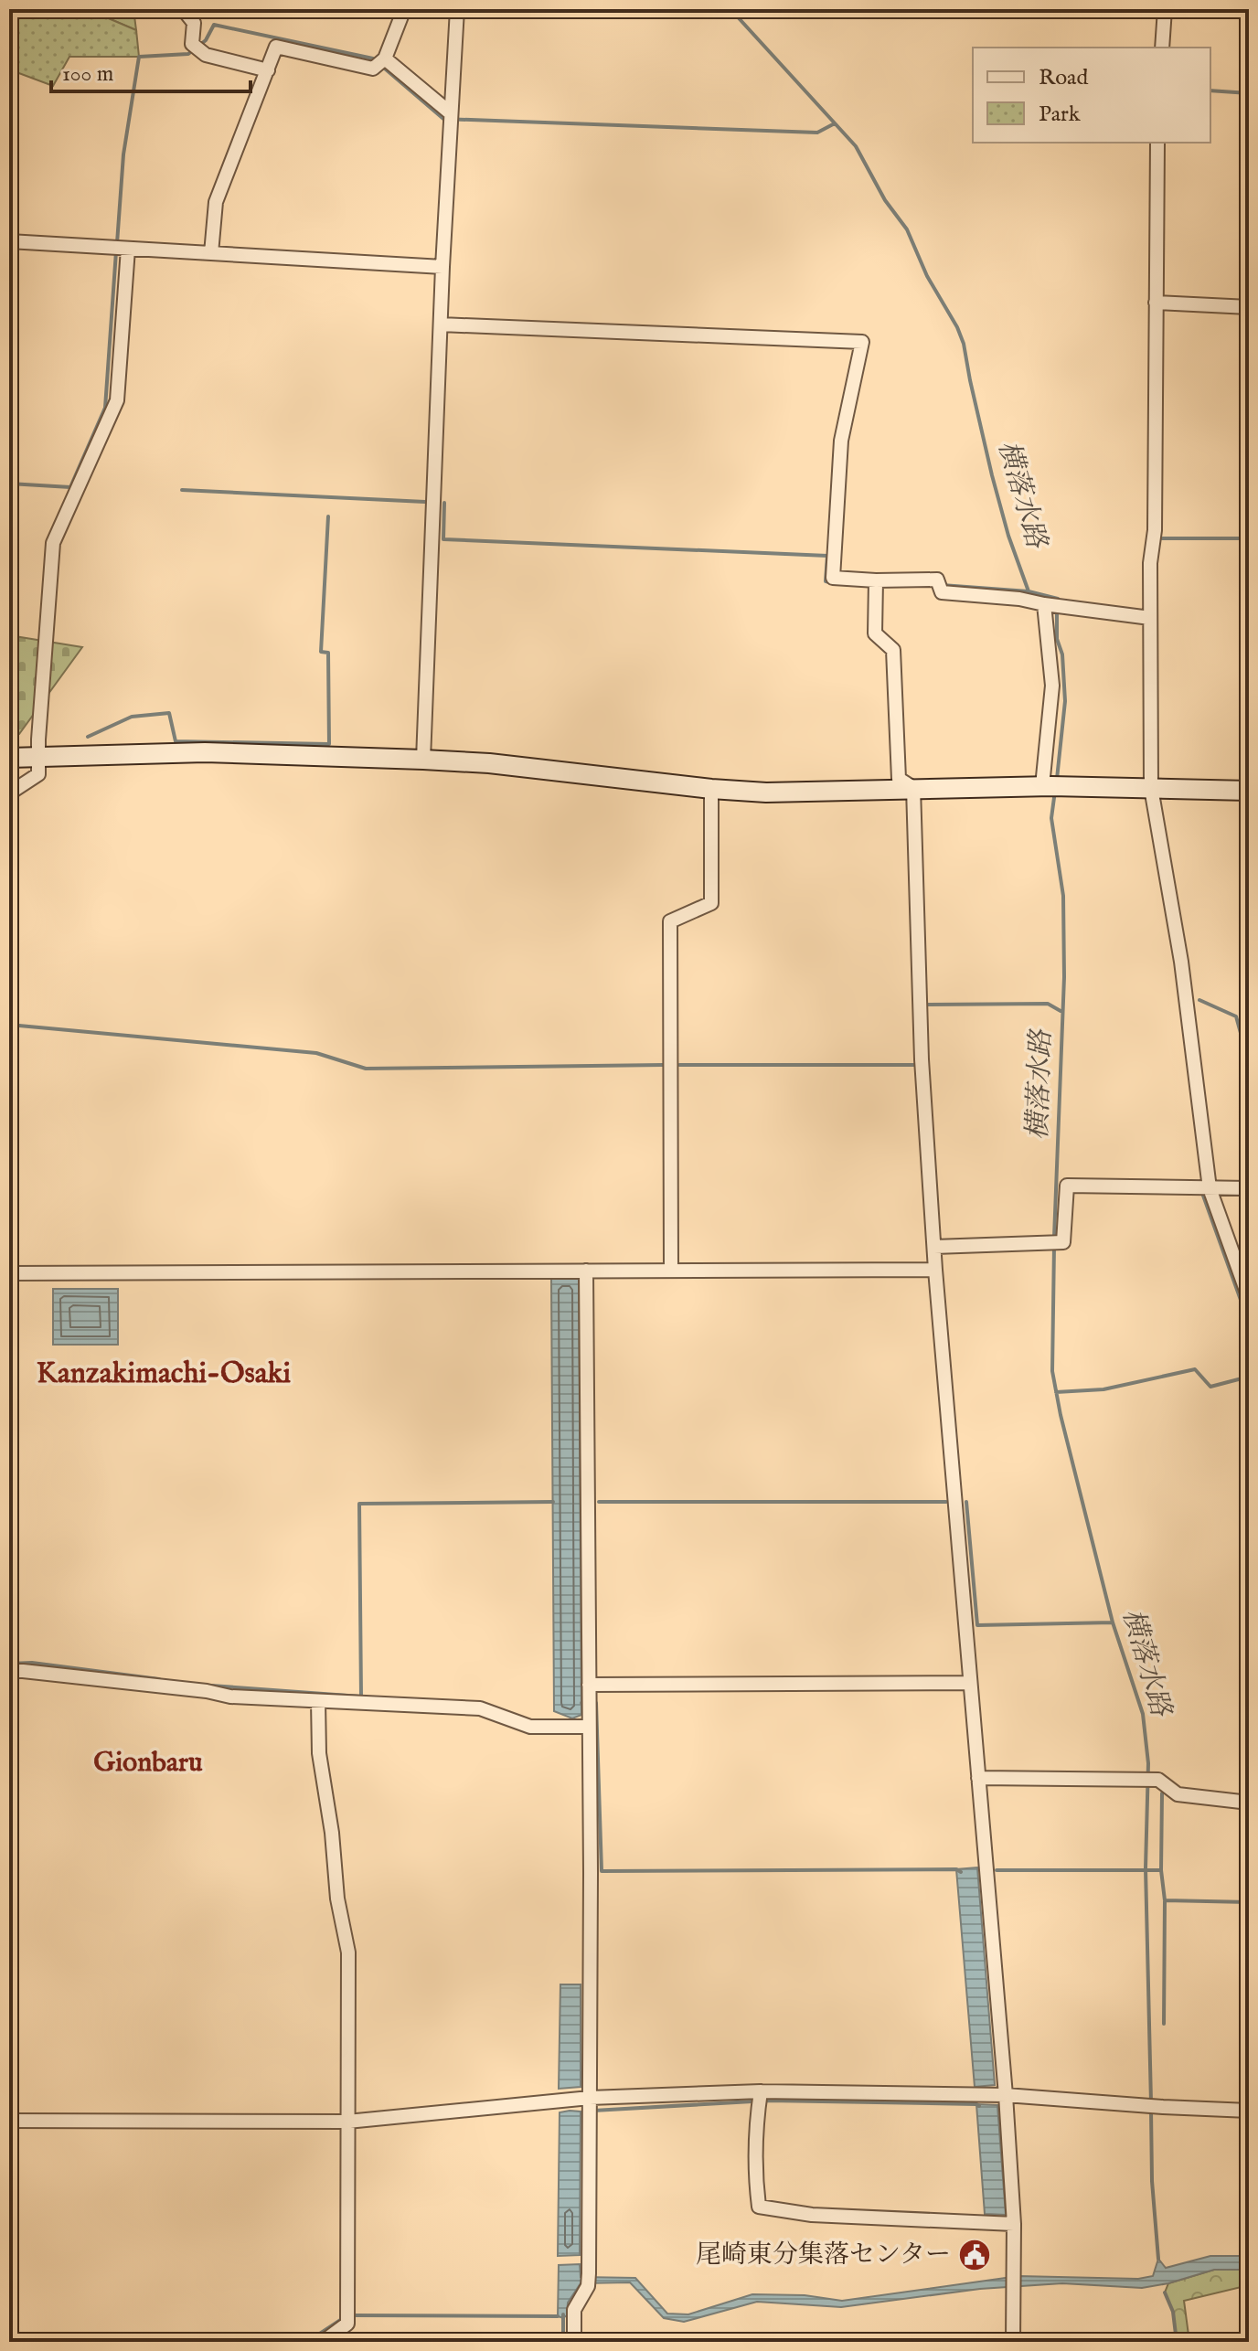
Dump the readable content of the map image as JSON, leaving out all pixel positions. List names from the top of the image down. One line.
{"districts":["Kanzakimachi-Osaki","Gionbaru"],"water":["横落水路"],"places":{"public building":["尾崎東分集落センター"]},"legend":["Road","Park"],"scale_bar":"100 m"}
